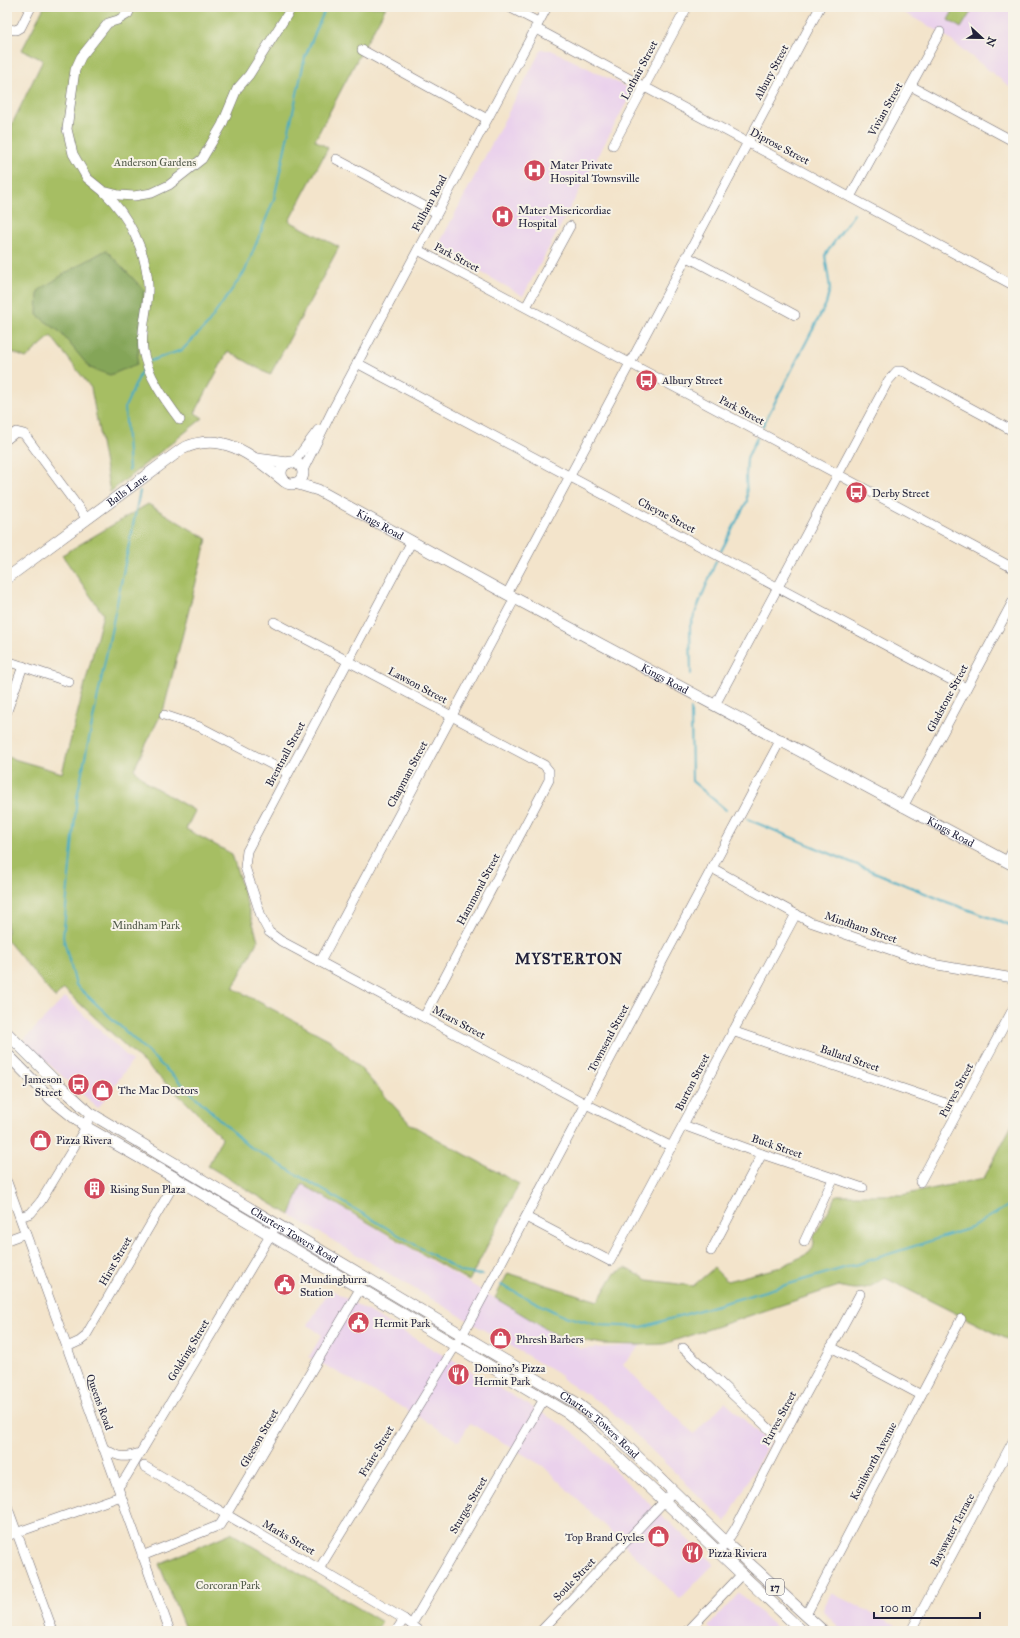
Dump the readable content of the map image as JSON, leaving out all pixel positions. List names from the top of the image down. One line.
{"streets":{"main road":["Balls Lane","Kings Road","Charters Towers Road","17"],"street":["Lothair Street","Albury Street","Vivian Street","Diprose Street","Fulham Road","Park Street","Cheyne Street","Lawson Street","Gladstone Street","Brentnall Street","Chapman Street","Hammond Street","Mindham Street","Mears Street","Townsend Street","Ballard Street","Burton Street","Purves Street","Buck Street","Hirst Street","Goldring Street","Queens Road","Gleeson Street","Fraire Street","Kenilworth Avenue","Sturges Street","Bayswater Terrace","Marks Street","Soule Street"]},"crossings":[["Lothair Street","Diprose Street"],["Albury Street","Diprose Street"],["Albury Street","Park Street"],["Albury Street","Cheyne Street"],["Albury Street","Kings Road"],["Albury Street","Chapman Street"],["Vivian Street","Diprose Street"],["Diprose Street","Fulham Road"],["Fulham Road","Park Street"],["Fulham Road","Balls Lane"],["Fulham Road","Cheyne Street"],["Fulham Road","Kings Road"],["Balls Lane","Kings Road"],["Cheyne Street","Gladstone Street"],["Kings Road","Gladstone Street"],["Kings Road","Brentnall Street"],["Kings Road","Chapman Street"],["Kings Road","Townsend Street"],["Lawson Street","Brentnall Street"],["Lawson Street","Chapman Street"],["Lawson Street","Hammond Street"],["Brentnall Street","Chapman Street"],["Brentnall Street","Mears Street"],["Chapman Street","Mears Street"],["Hammond Street","Mears Street"],["Mindham Street","Townsend Street"],["Mindham Street","Burton Street"],["Mears Street","Townsend Street"],["Mears Street","Burton Street"],["Townsend Street","Burton Street"],["Townsend Street","Charters Towers Road"],["Townsend Street","Fraire Street"],["Ballard Street","Burton Street"],["Ballard Street","Purves Street"],["Burton Street","Buck Street"],["Purves Street","Charters Towers Road"],["Charters Towers Road","Hirst Street"],["Charters Towers Road","Goldring Street"],["Charters Towers Road","Gleeson Street"],["Charters Towers Road","Fraire Street"],["Charters Towers Road","Kenilworth Avenue"],["Charters Towers Road","Sturges Street"],["Charters Towers Road","Soule Street"],["Hirst Street","Queens Road"],["Goldring Street","Queens Road"],["Queens Road","Gleeson Street"],["Gleeson Street","Marks Street"],["Fraire Street","Marks Street"],["Sturges Street","Marks Street"]],"districts":["MYSTERTON"],"parks":["Anderson Gardens","Mindham Park","Corcoran Park"],"places":{"hospital":["Mater Private Hospital Townsville","Mater Misericordiae Hospital"],"bus stop":["Albury Street","Derby Street","Jameson Street"],"shop":["The Mac Doctors","Pizza Rivera","Phresh Barbers","Top Brand Cycles"],"building":["Rising Sun Plaza"],"public building":["Mundingburra Station","Hermit Park"],"restaurant":["Domino's Pizza Hermit Park","Pizza Riviera"]},"scale_bar":"100 m","north":"right"}
